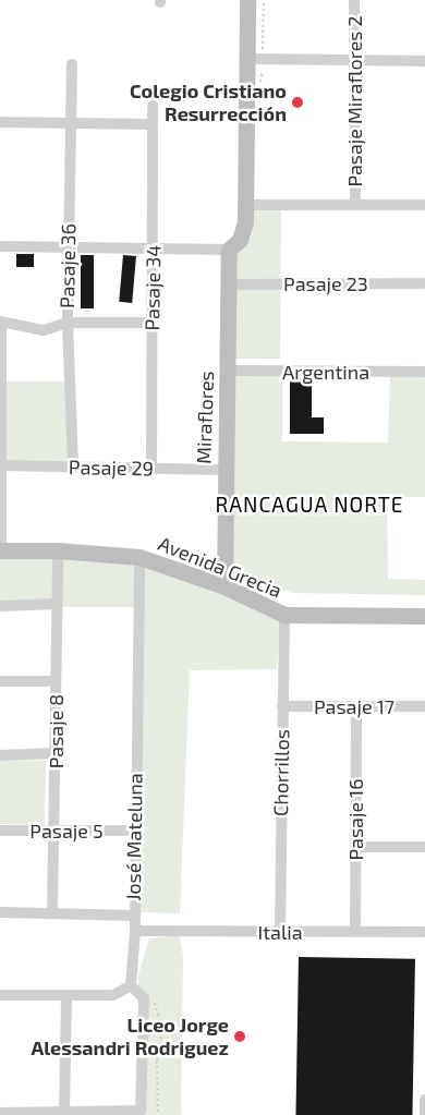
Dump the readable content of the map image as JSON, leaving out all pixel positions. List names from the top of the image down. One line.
{"streets":{"street":["Pasaje Miraflores 2","Pasaje 36","Pasaje 23","Pasaje 34","Argentina","Miraflores","Pasaje 29","Avenida Grecia","Pasaje 17","Pasaje 8","Chorrillos","Pasaje 16","Pasaje 5","José Mateluna","Italia"]},"crossings":[["Pasaje 36","Pasaje 29"],["Pasaje 23","Miraflores"],["Pasaje 34","Pasaje 29"],["Argentina","Miraflores"],["Miraflores","Pasaje 29"],["Miraflores","Avenida Grecia"],["Avenida Grecia","Pasaje 8"],["Avenida Grecia","Chorrillos"],["Avenida Grecia","José Mateluna"],["Pasaje 17","Chorrillos"],["Pasaje 17","Pasaje 16"],["Pasaje 8","Pasaje 5"],["Chorrillos","Italia"],["Pasaje 16","Italia"],["Pasaje 5","José Mateluna"],["José Mateluna","Italia"]],"districts":["RANCAGUA NORTE"],"places":["Colegio Cristiano Resurrección","Liceo Jorge Alessandri Rodriguez"]}
